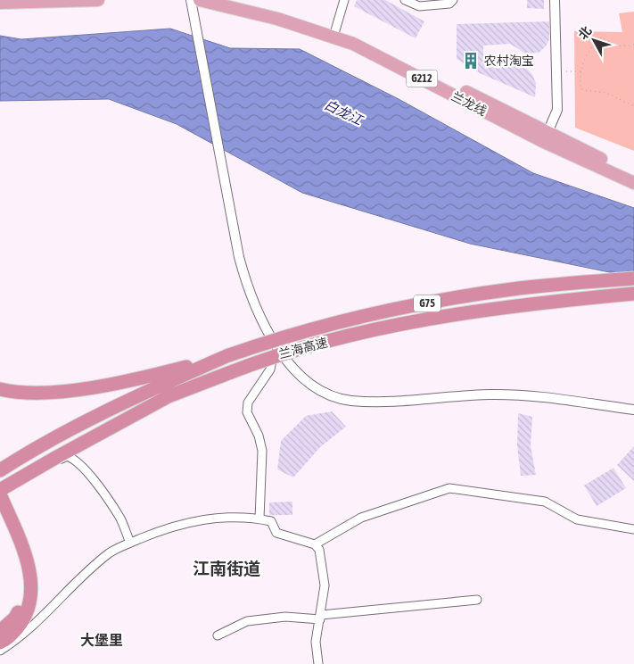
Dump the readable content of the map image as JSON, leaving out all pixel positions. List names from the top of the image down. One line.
{"streets":{"highway":["G212","兰龙线","G75","兰海高速"]},"districts":["江南街道","大堡里"],"water":["白龙江"],"places":{"building":["农村淘宝"]},"north":"top left"}
